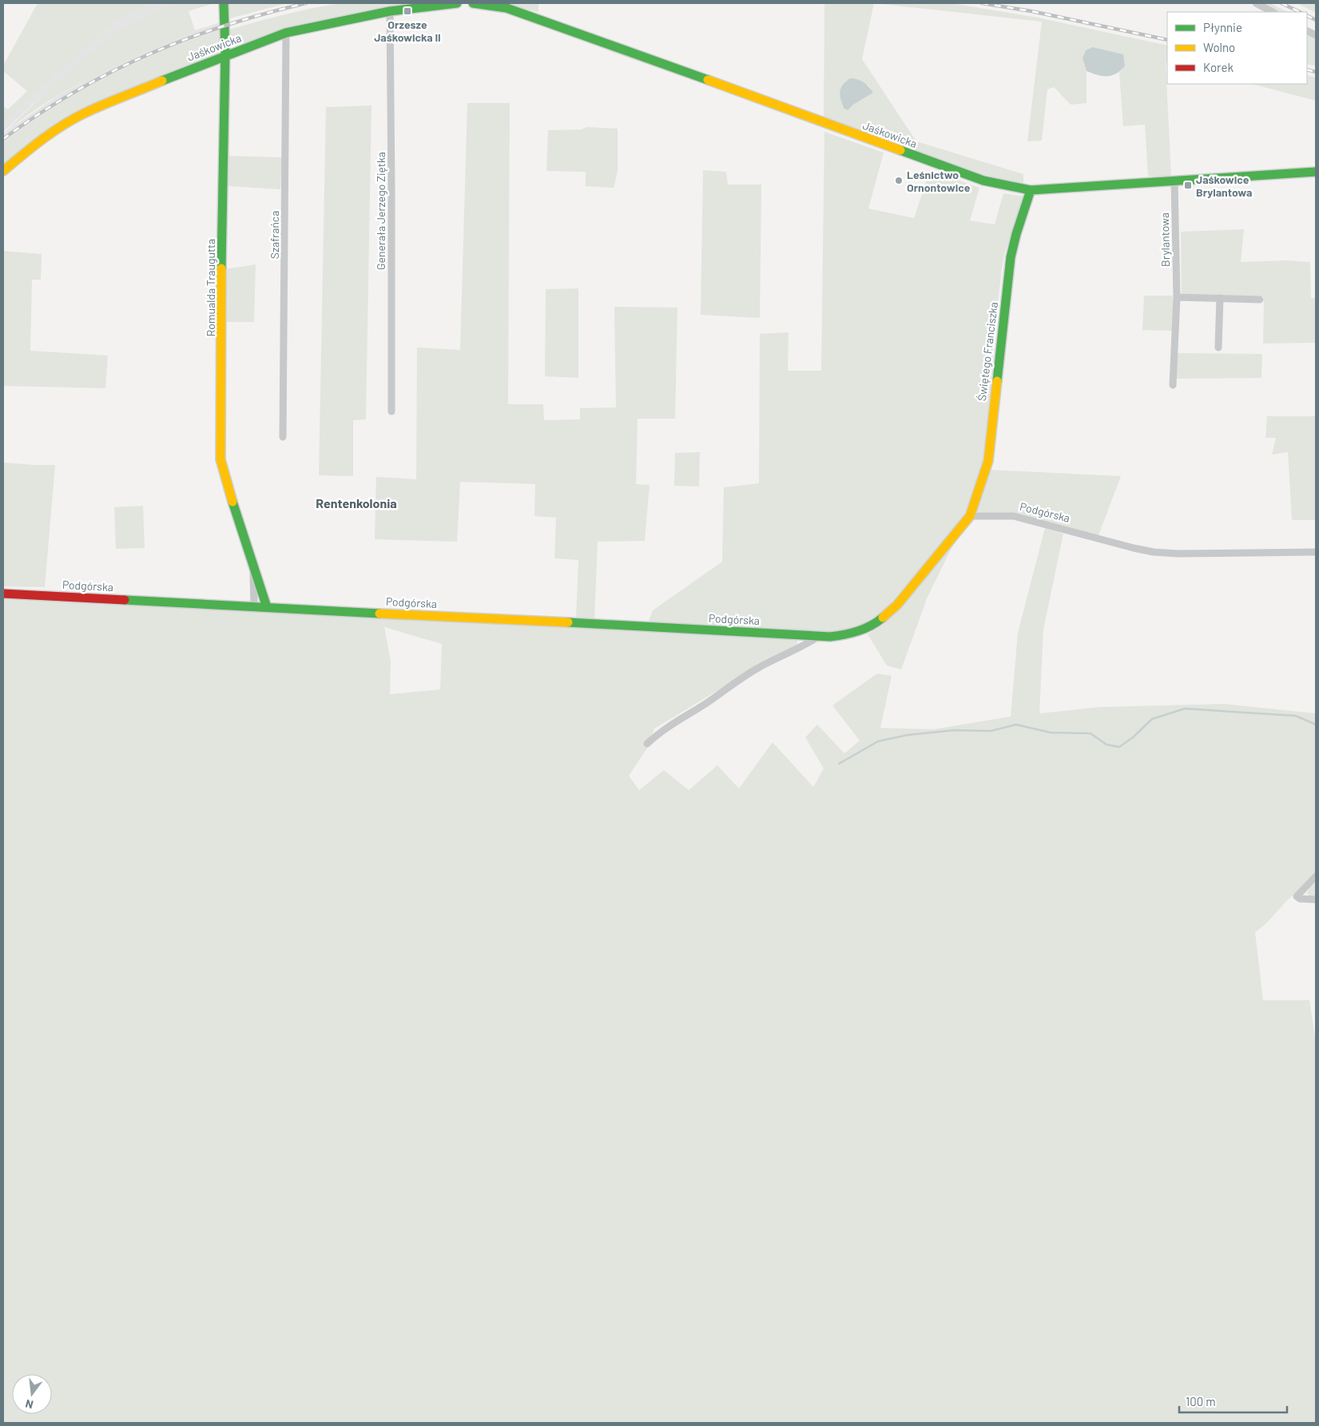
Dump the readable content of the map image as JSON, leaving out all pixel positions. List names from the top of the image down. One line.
{"streets":{"street":["Jaśkowicka","Generała Jerzego Ziętka","Szafrańca","Brylantowa","Romualda Traugutta","Świętego Franciszka","Podgórska"]},"crossings":[["Jaśkowicka","Generała Jerzego Ziętka"],["Jaśkowicka","Szafrańca"],["Jaśkowicka","Brylantowa"],["Jaśkowicka","Romualda Traugutta"],["Jaśkowicka","Świętego Franciszka"],["Romualda Traugutta","Podgórska"],["Świętego Franciszka","Podgórska"]],"districts":["Rentenkolonia"],"places":{"transit":["Orzesze Jaśkowicka II","Jaśkowice Brylantowa"],"other":["Leśnictwo Ornontowice"]},"legend":["Płynnie","Wolno","Korek"],"scale_bar":"100 m","north":"bottom"}
